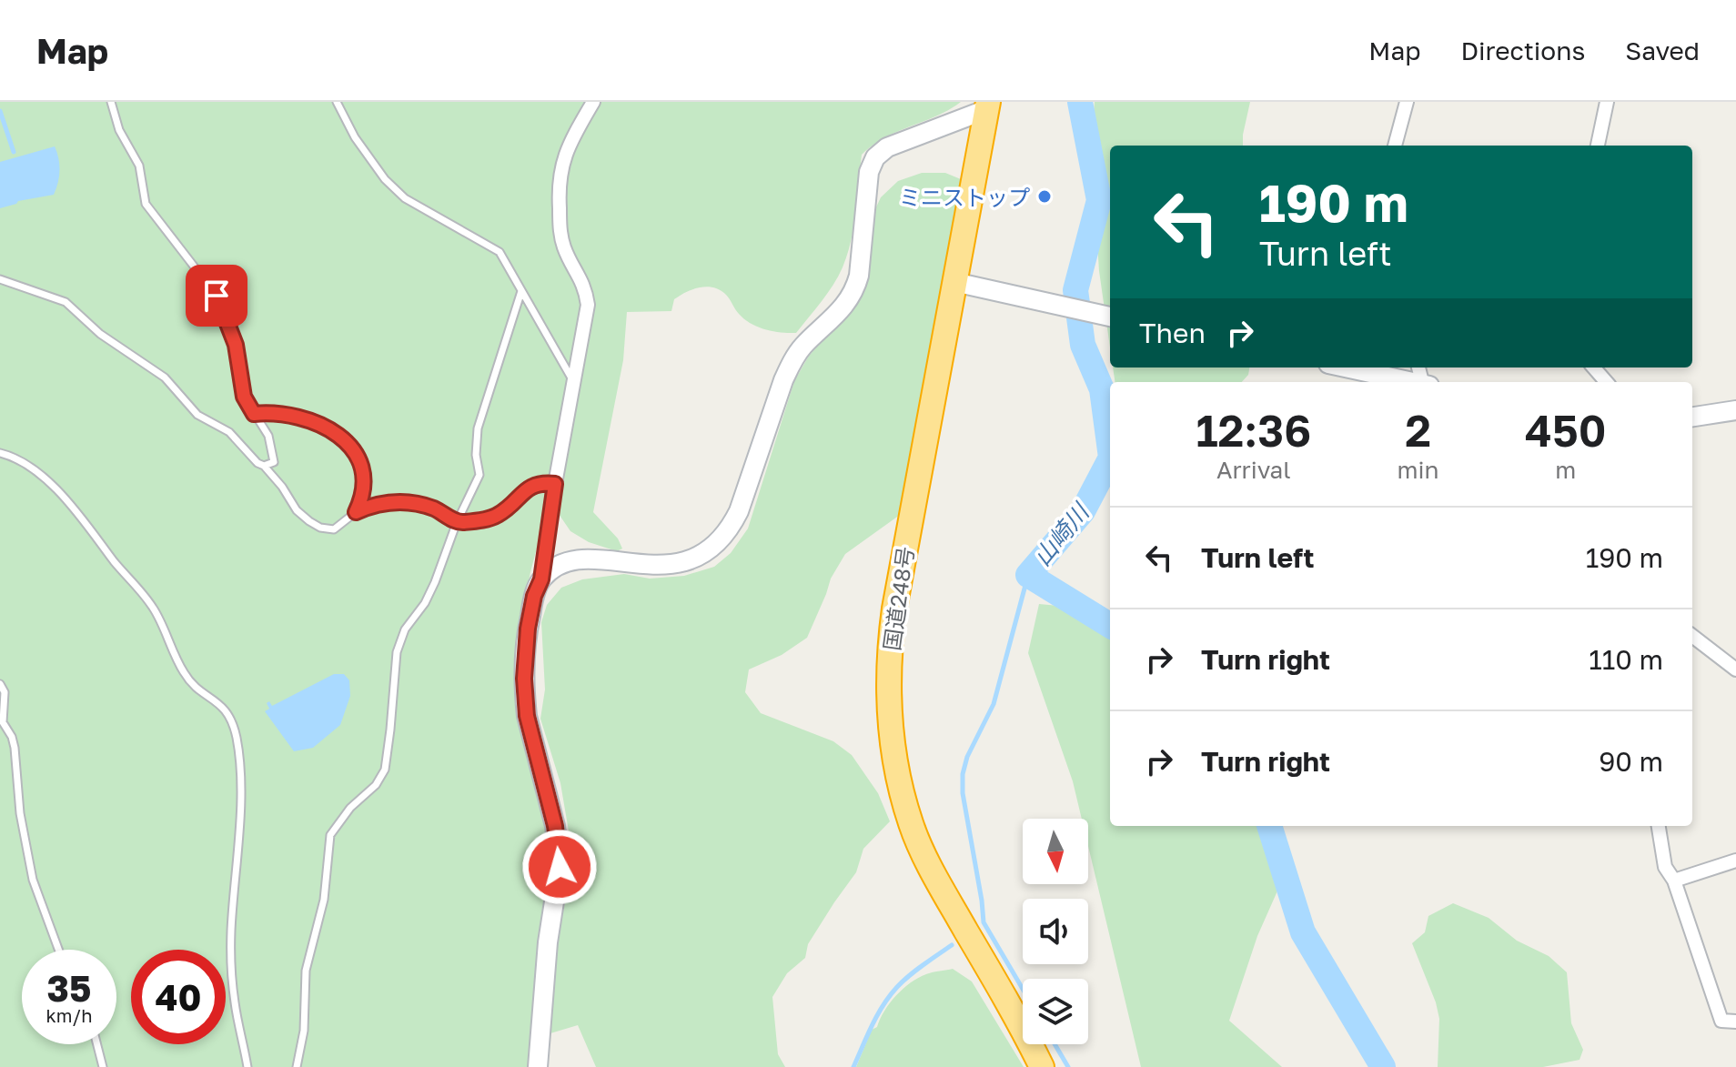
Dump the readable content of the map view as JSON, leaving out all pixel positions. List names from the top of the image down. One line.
{"streets":{"highway":["国道248号"]},"water":["山崎川"],"places":["ミニストップ"],"north":"bottom","page":{"header":"Map","nav":["Map","Directions","Saved"],"turn":["190 m","Turn left"],"then":"Then","eta":["12:36","Arrival","2","min","450","m"],"list":[{"name":"Turn left","value":"190 m"},{"name":"Turn right","value":"110 m"},{"name":"Turn right","value":"90 m"}],"speed":"35 km/h","limit":"40"}}
